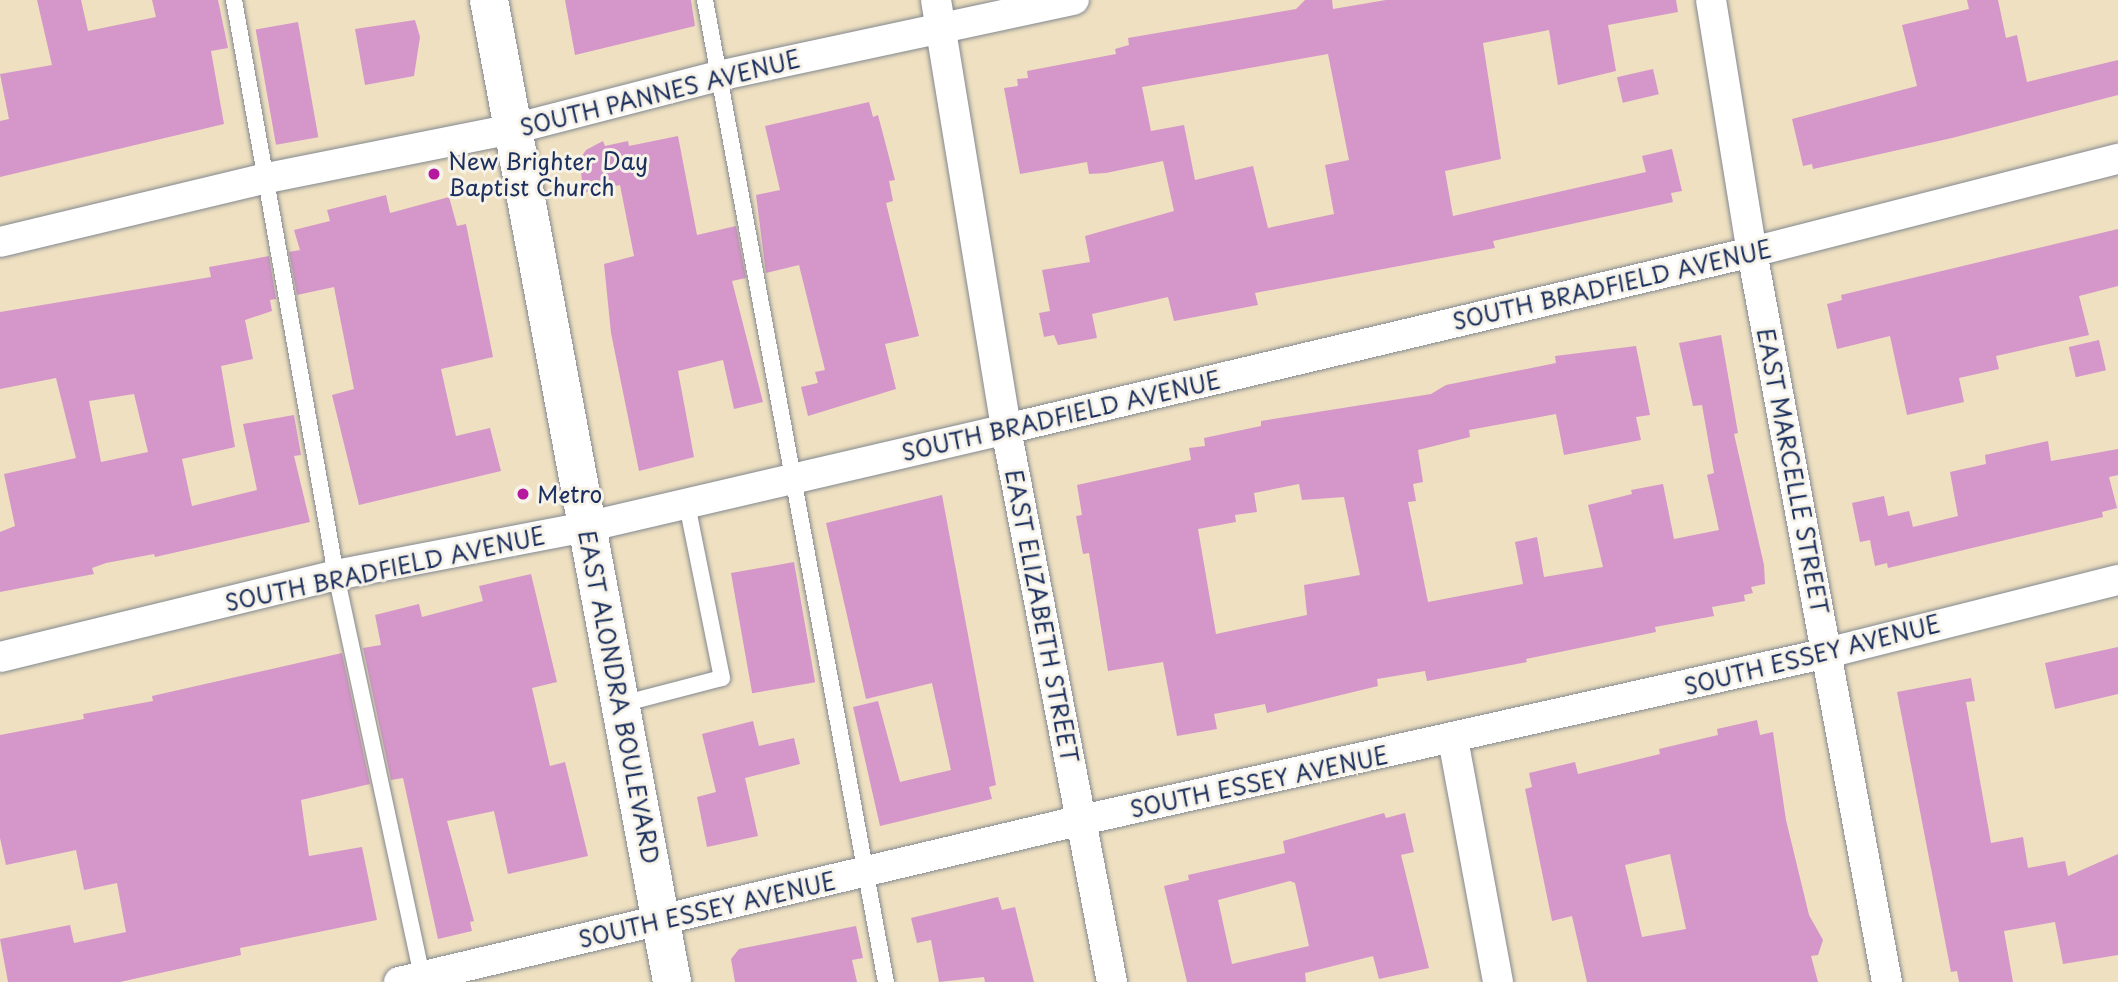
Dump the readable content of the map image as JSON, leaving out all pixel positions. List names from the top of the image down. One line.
{"streets":{"main road":["EAST ALONDRA BOULEVARD"],"street":["SOUTH PANNES AVENUE","SOUTH BRADFIELD AVENUE","EAST MARCELLE STREET","EAST ELIZABETH STREET","SOUTH ESSEY AVENUE"]},"crossings":[["SOUTH PANNES AVENUE","EAST ELIZABETH STREET"],["SOUTH PANNES AVENUE","EAST ALONDRA BOULEVARD"],["SOUTH BRADFIELD AVENUE","EAST MARCELLE STREET"],["SOUTH BRADFIELD AVENUE","EAST ELIZABETH STREET"],["SOUTH BRADFIELD AVENUE","EAST ALONDRA BOULEVARD"],["EAST MARCELLE STREET","SOUTH ESSEY AVENUE"],["EAST ELIZABETH STREET","SOUTH ESSEY AVENUE"],["SOUTH ESSEY AVENUE","EAST ALONDRA BOULEVARD"]],"places":["New Brighter Day Baptist Church","Metro"]}
